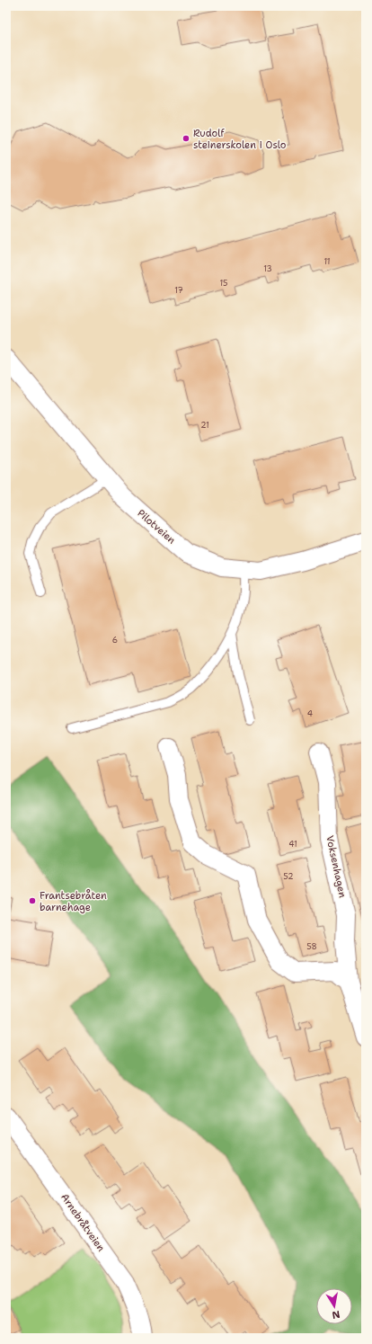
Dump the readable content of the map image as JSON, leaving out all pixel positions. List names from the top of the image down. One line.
{"streets":{"street":["Pilotveien","Voksenhagen","Arnebråtveien"]},"places":["Rudolf steinerskolen i Oslo","Frantsebråten barnehage"],"house_numbers":["11","13","15","17","21","6","4","41","52","58"],"north":"bottom"}
